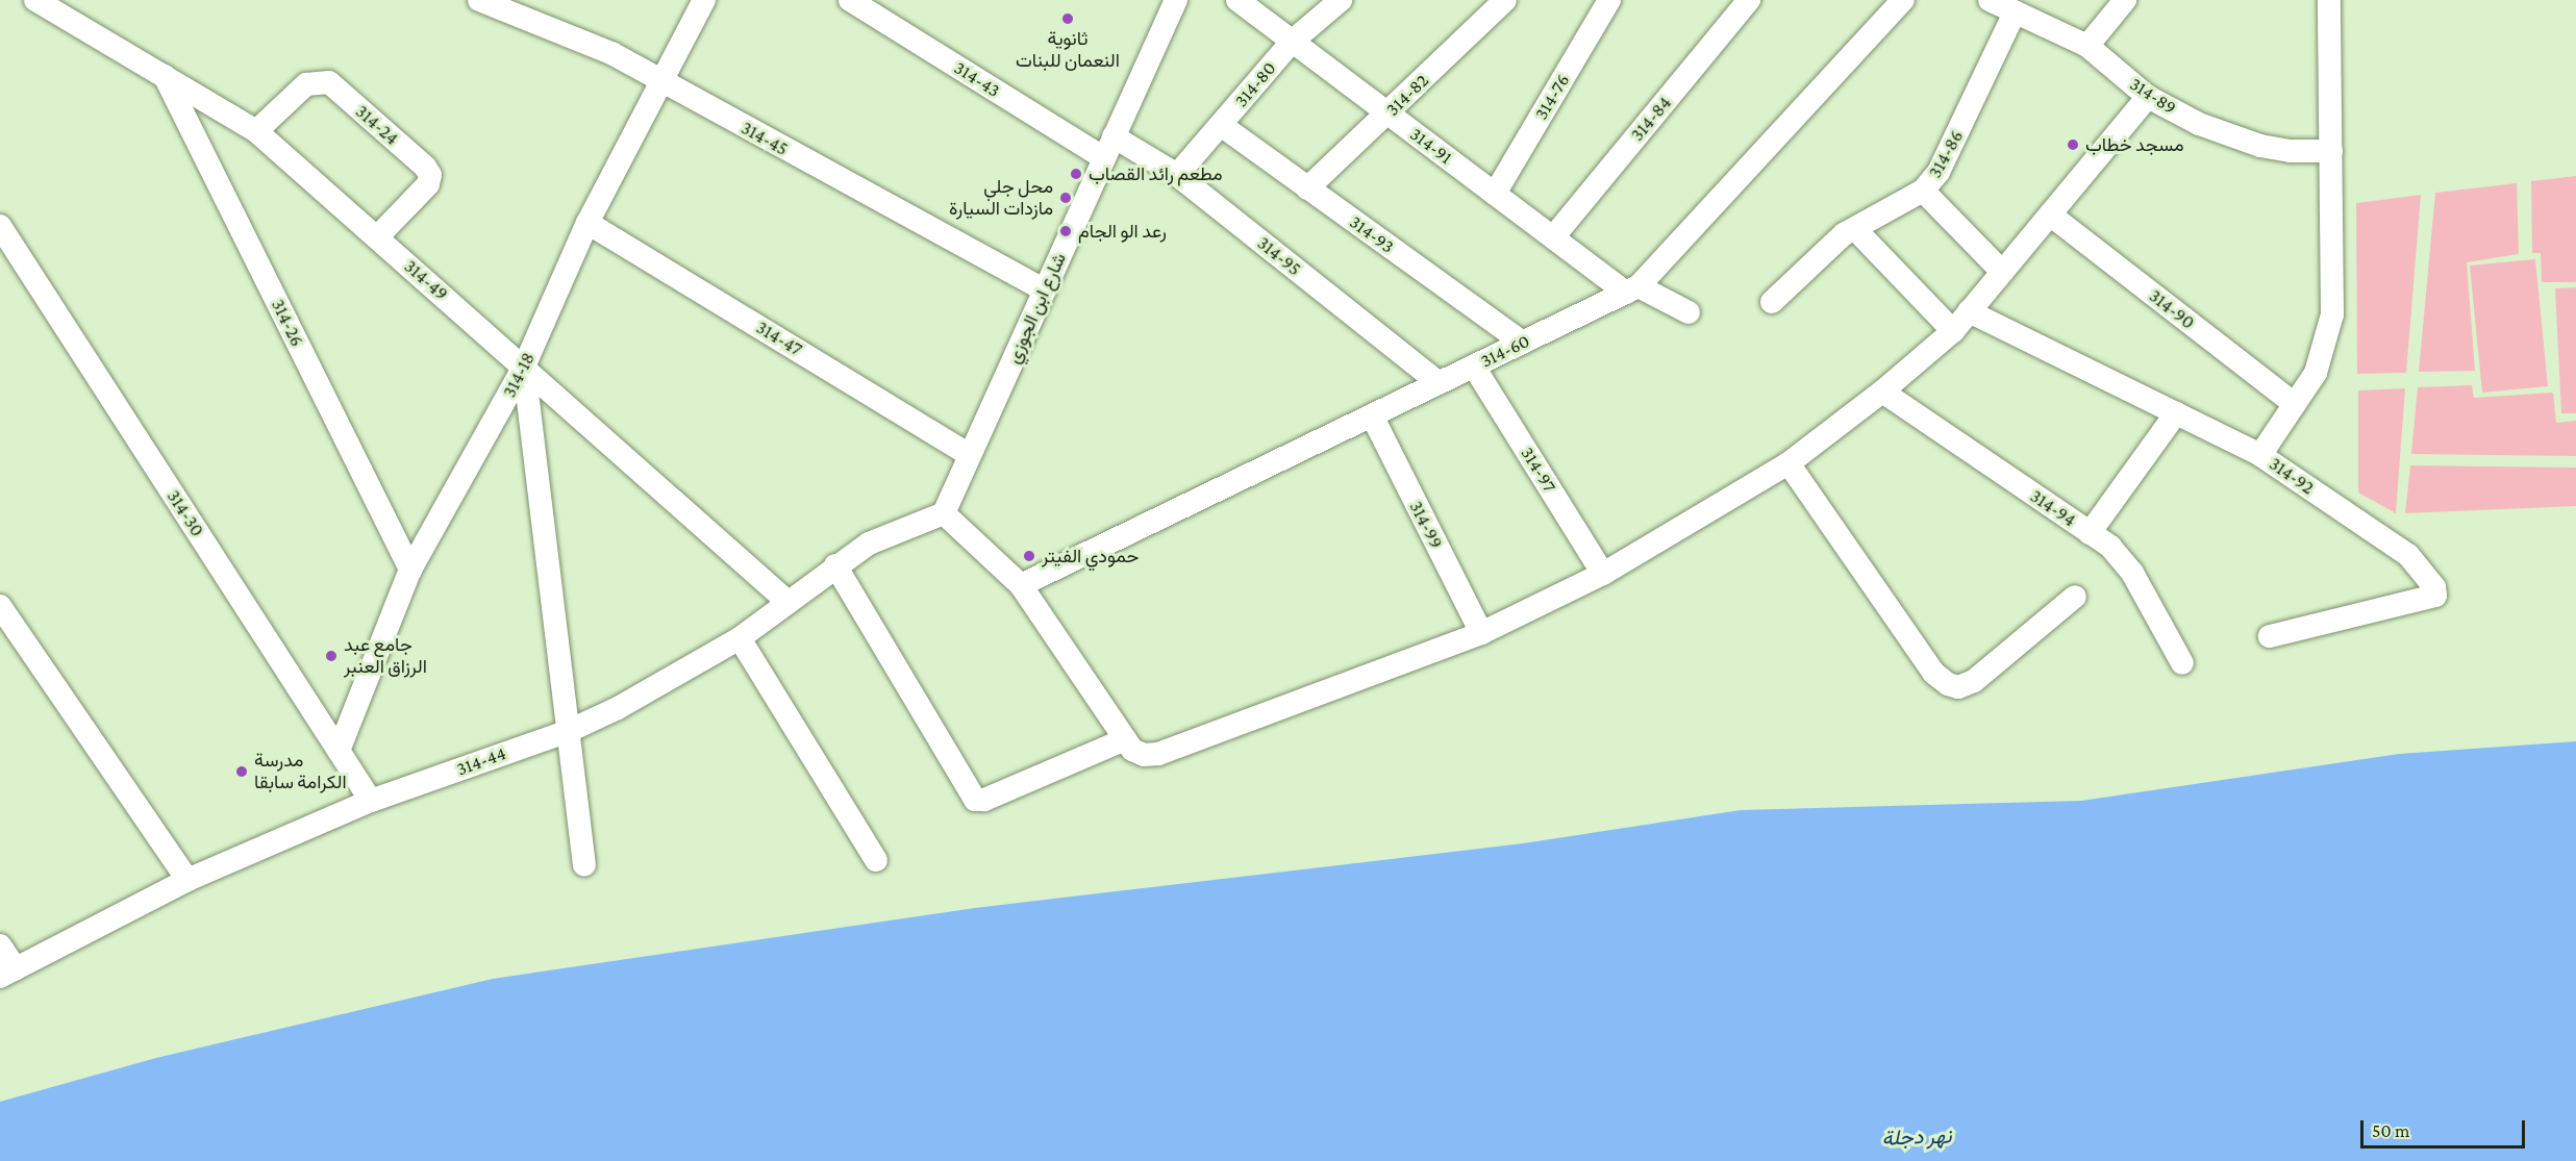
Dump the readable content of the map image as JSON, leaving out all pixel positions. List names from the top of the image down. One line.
{"streets":{"street":["314-43","314-80","314-82","314-89","314-76","314-84","314-24","314-45","314-91","314-86","314-93","314-95","314-49","شارع ابن الجوزي","314-90","314-26","314-47","314-60","314-18","314-97","314-92","314-94","314-30","314-99","314-44"]},"crossings":[["314-43","شارع ابن الجوزي"],["314-80","314-91"],["314-80","314-93"],["314-80","314-95"],["314-82","314-91"],["314-82","314-93"],["314-89","314-86"],["314-76","314-91"],["314-84","314-91"],["314-24","314-49"],["314-45","شارع ابن الجوزي"],["314-45","314-18"],["314-91","314-60"],["314-93","314-60"],["314-95","شارع ابن الجوزي"],["314-95","314-60"],["314-49","314-26"],["314-49","314-18"],["314-49","314-44"],["شارع ابن الجوزي","314-47"],["شارع ابن الجوزي","314-44"],["314-26","314-18"],["314-47","314-18"],["314-60","314-97"],["314-60","314-99"],["314-18","314-30"],["314-30","314-44"]],"water":["نهر دجلة"],"places":["ثانوية النعمان للبنات","مسجد خطاب","مطعم رائد القصاب","محل جلي مازدات السيارة","رعد الو الجام","حمودي الفيتر","جامع عبد الرزاق العنبر","مدرسة الكرامة سابقا"],"scale_bar":"50 m"}
